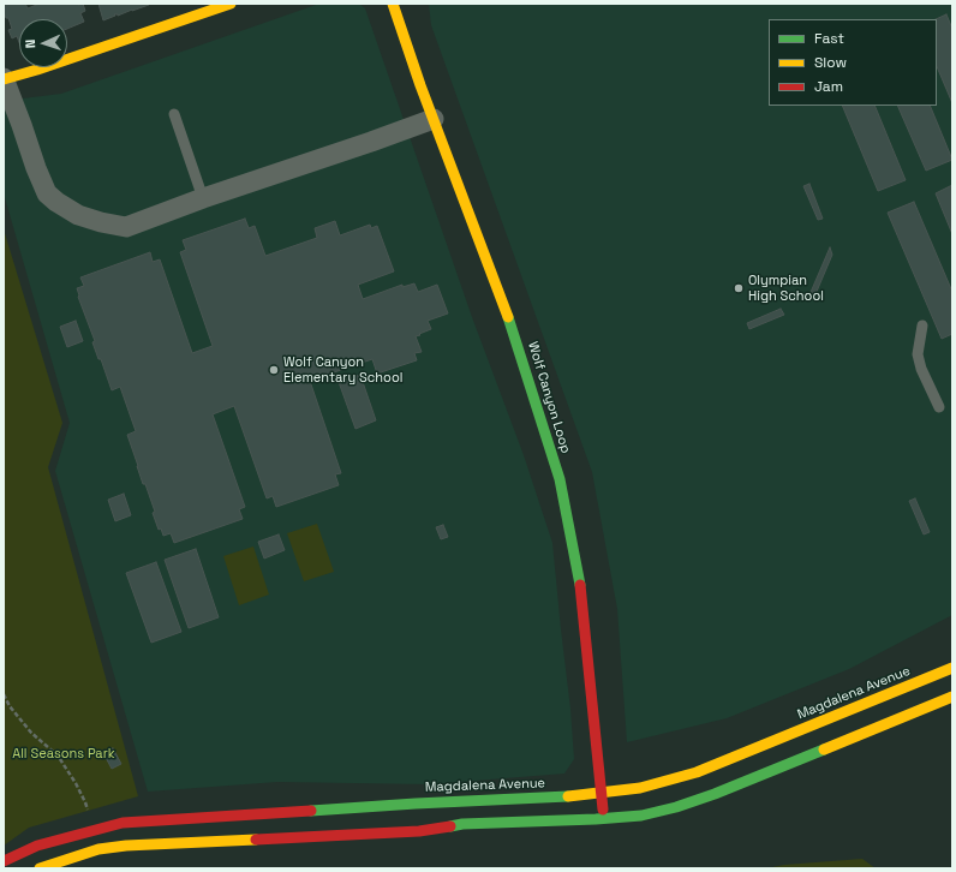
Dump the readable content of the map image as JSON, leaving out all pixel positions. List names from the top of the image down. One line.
{"streets":{"street":["Wolf Canyon Loop","Magdalena Avenue"]},"crossings":[["Wolf Canyon Loop","Magdalena Avenue"]],"parks":["All Seasons Park"],"places":["Olympian High School","Wolf Canyon Elementary School"],"legend":["Fast","Slow","Jam"],"north":"left"}
